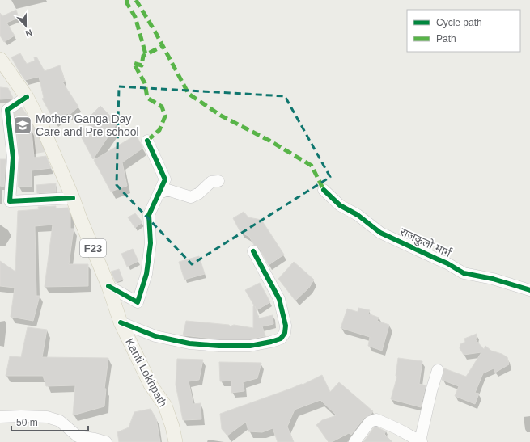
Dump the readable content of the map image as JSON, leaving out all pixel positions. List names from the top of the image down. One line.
{"streets":{"main road":["F23","Kanti Lokhpath"],"street":["राजकुलो मार्ग"]},"places":{"school or university":["Mother Ganga Day Care and Pre school"]},"legend":["Cycle path","Path"],"scale_bar":"50 m","north":"bottom"}
